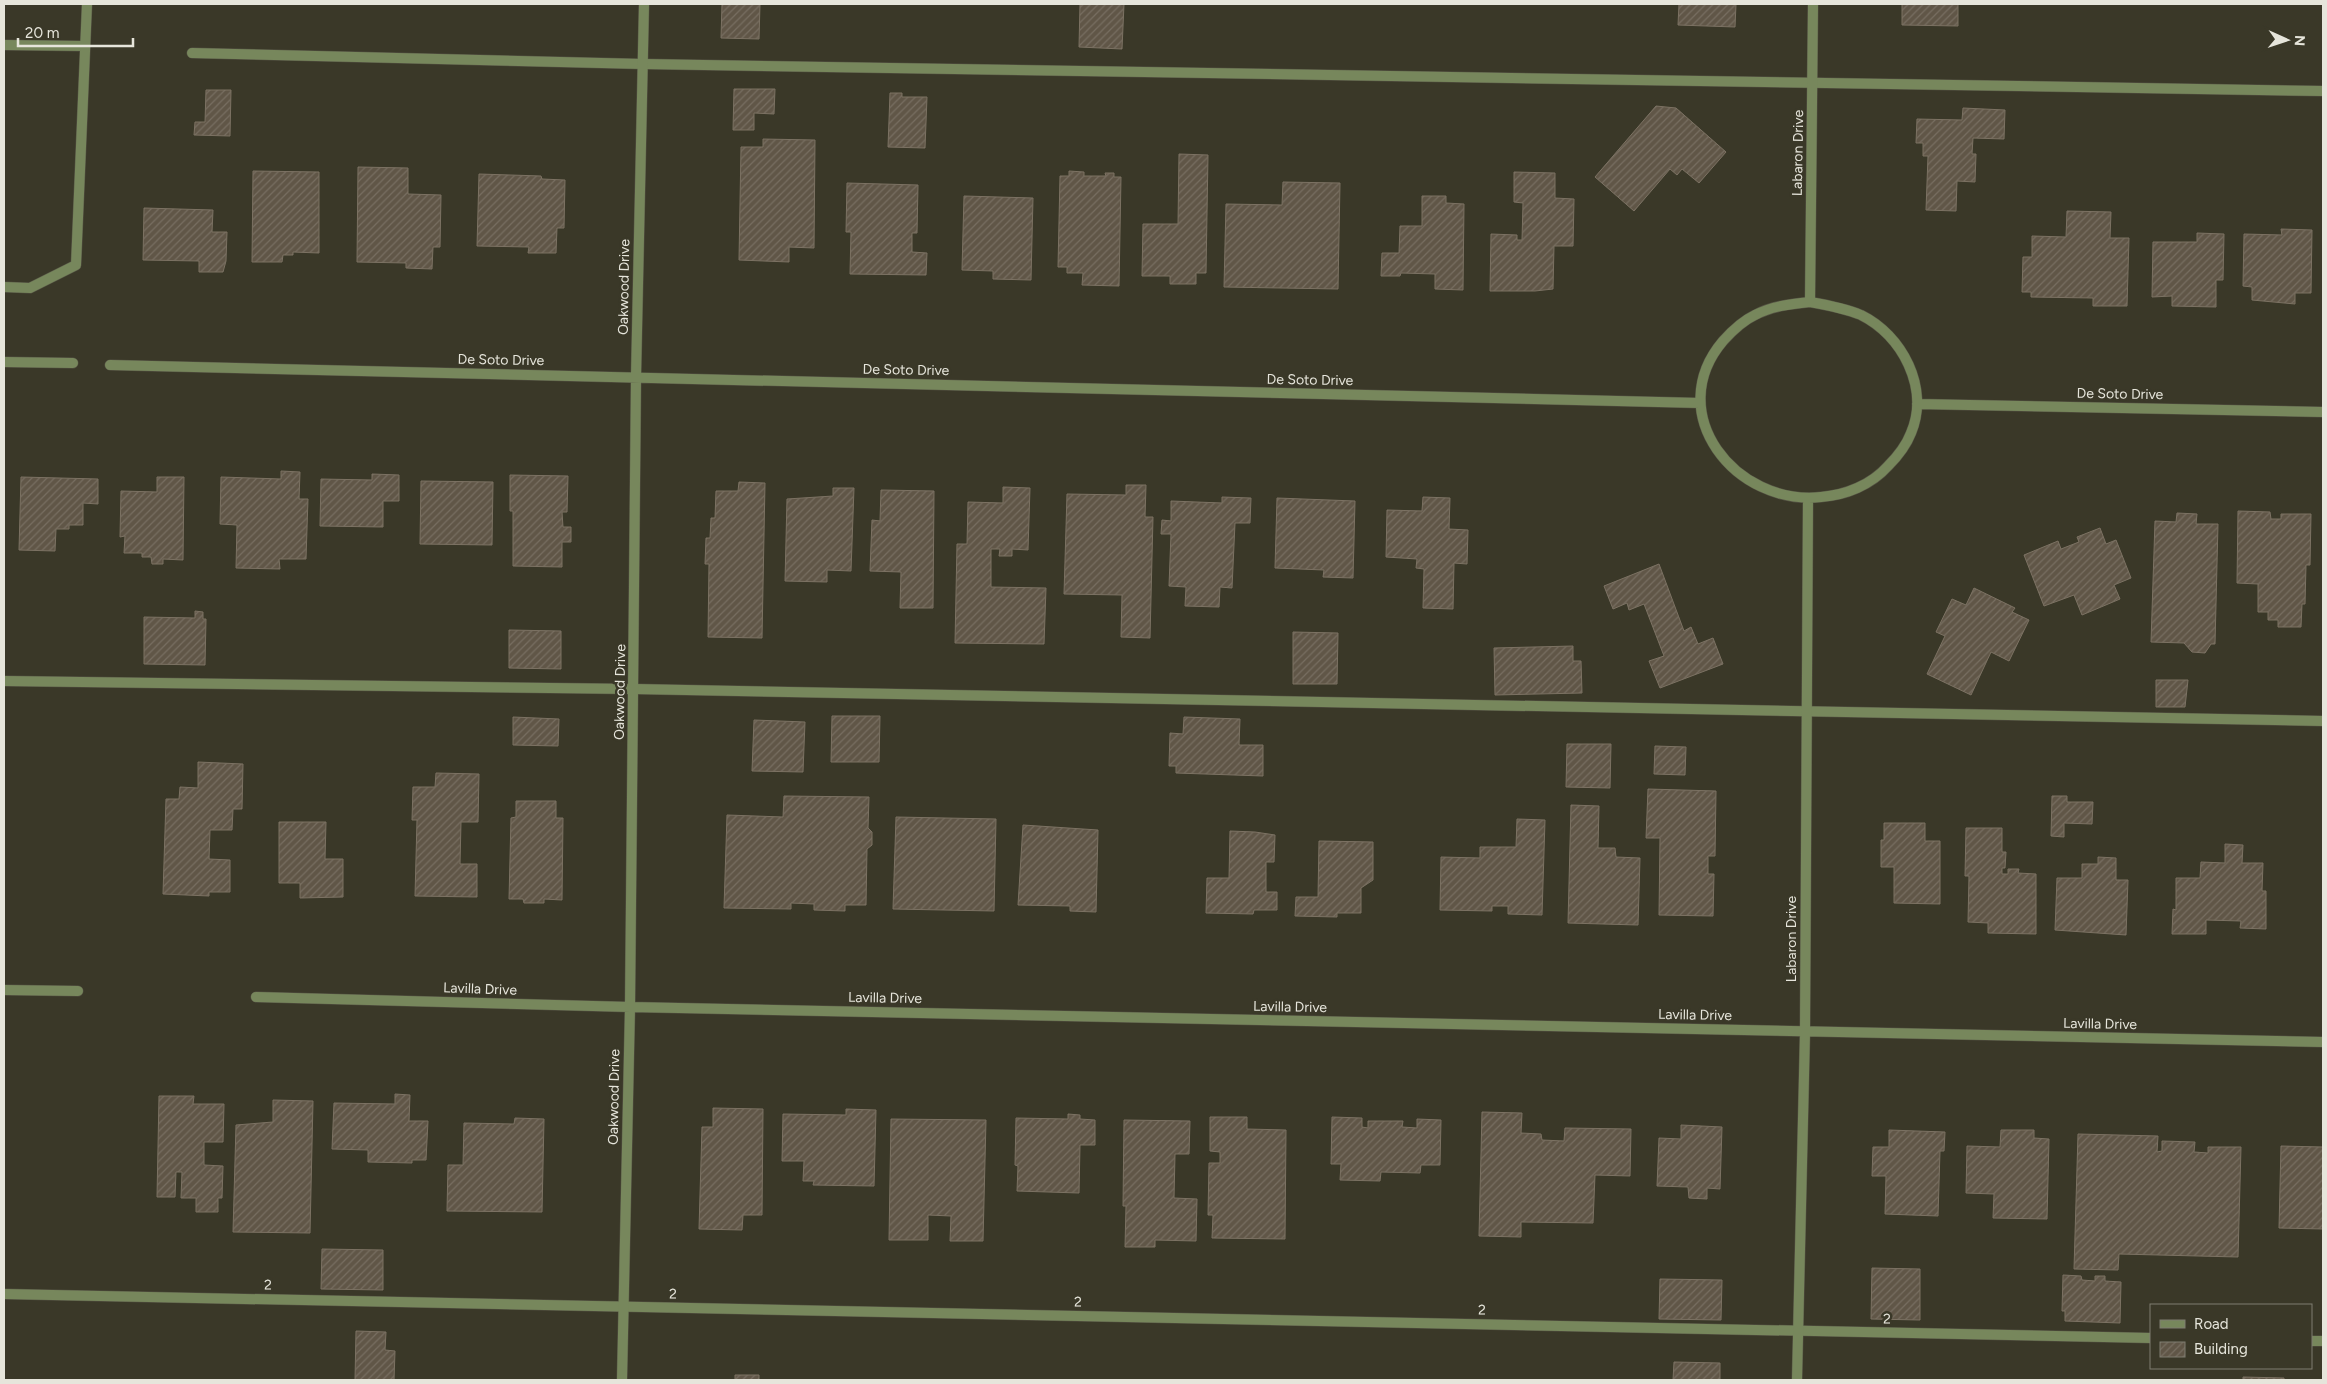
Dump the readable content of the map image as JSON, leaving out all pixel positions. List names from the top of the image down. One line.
{"streets":{"street":["Labaron Drive","Oakwood Drive","De Soto Drive","Lavilla Drive","2"]},"crossings":[["Labaron Drive","Lavilla Drive"],["Labaron Drive","2"],["Oakwood Drive","De Soto Drive"],["Oakwood Drive","Lavilla Drive"],["Oakwood Drive","2"]],"legend":["Road","Building"],"scale_bar":"20 m","north":"right"}
